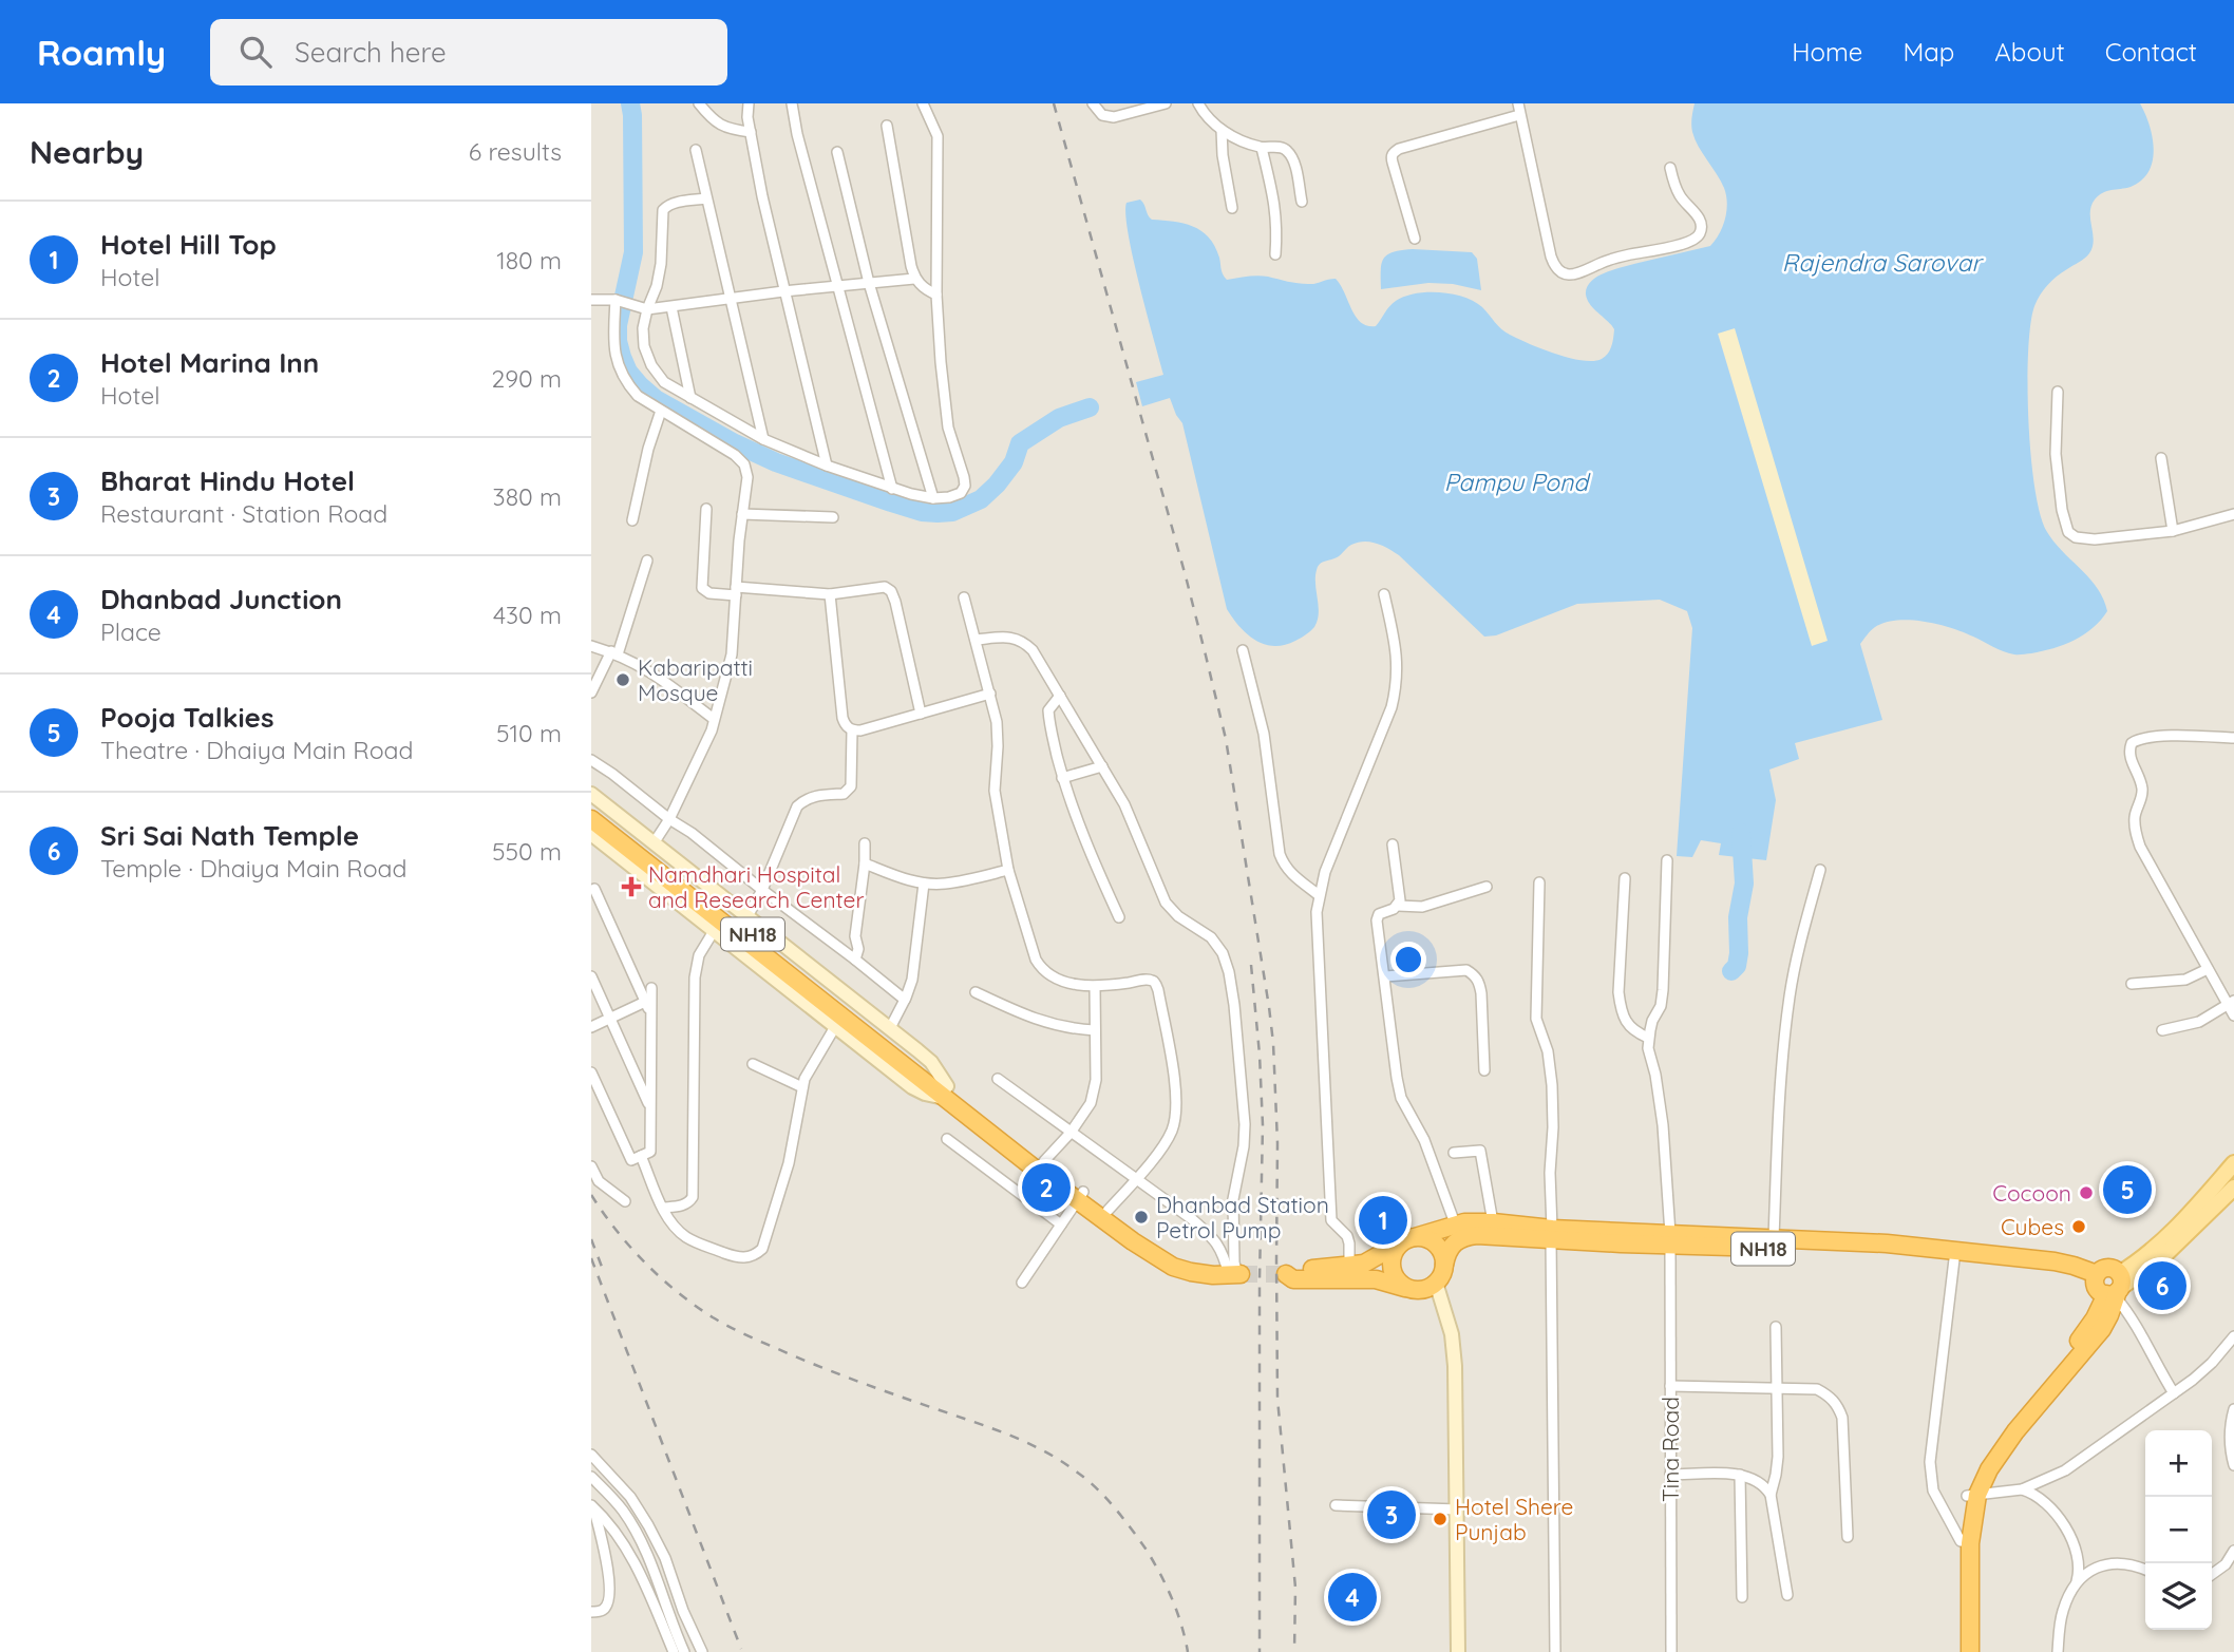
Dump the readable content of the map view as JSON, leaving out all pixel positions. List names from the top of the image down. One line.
{"streets":{"highway":["NH18"],"street":["Tina Road"]},"crossings":[["NH18","Tina Road"]],"water":["Rajendra Sarovar","Pampu Pond"],"places":{"other":["Kabaripatti Mosque","Cocoon","Dhanbad Station Petrol Pump","Cubes","Hotel Shere Punjab"],"health":["Namdhari Hospital and Research Center"]},"page":{"header":"Roamly","search":"Search here","nav":["Home","Map","About","Contact"],"heading":["Nearby","6 results"],"list":[{"mark":"1","name":"Hotel Hill Top","note":"Hotel","value":"180 m"},{"mark":"2","name":"Hotel Marina Inn","note":"Hotel","value":"290 m"},{"mark":"3","name":"Bharat Hindu Hotel","note":"Restaurant · Station Road","value":"380 m"},{"mark":"4","name":"Dhanbad Junction","note":"Place","value":"430 m"},{"mark":"5","name":"Pooja Talkies","note":"Theatre · Dhaiya Main Road","value":"510 m"},{"mark":"6","name":"Sri Sai Nath Temple","note":"Temple · Dhaiya Main Road","value":"550 m"}],"pins":["2","5","1","6","3","4"],"map_buttons":["+","−"]}}
